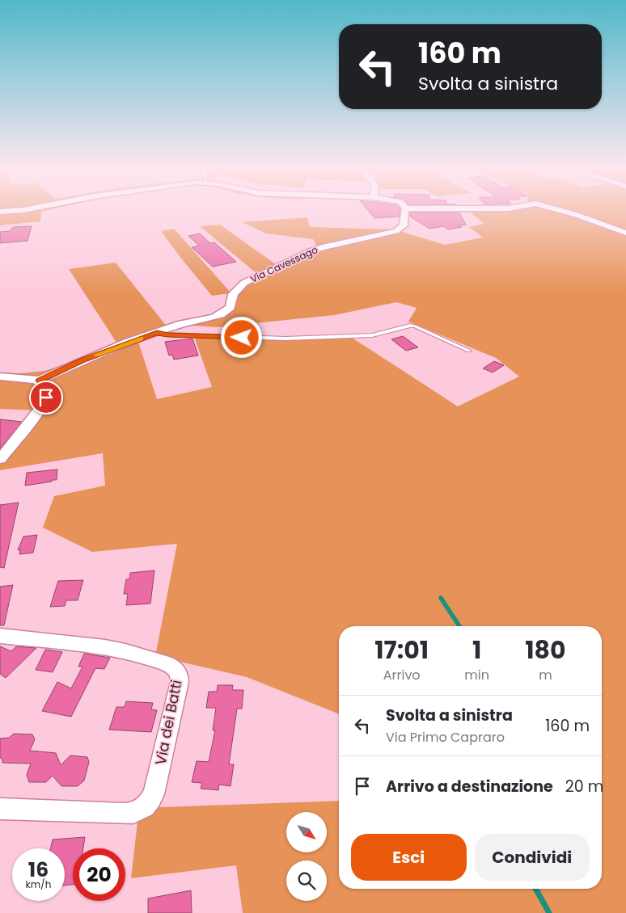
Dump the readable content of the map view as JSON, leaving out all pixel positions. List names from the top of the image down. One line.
{"streets":{"street":["Via Cavessago","Via dei Batti"]},"north":"bottom right","page":{"turn":["160 m","Svolta a sinistra"],"eta":["17:01","Arrivo","1","min","180","m"],"list":[{"name":"Svolta a sinistra","note":"Via Primo Capraro","value":"160 m"},{"name":"Arrivo a destinazione","value":"20 m"}],"buttons":["Esci","Condividi"],"speed":"16 km/h","limit":"20"}}
